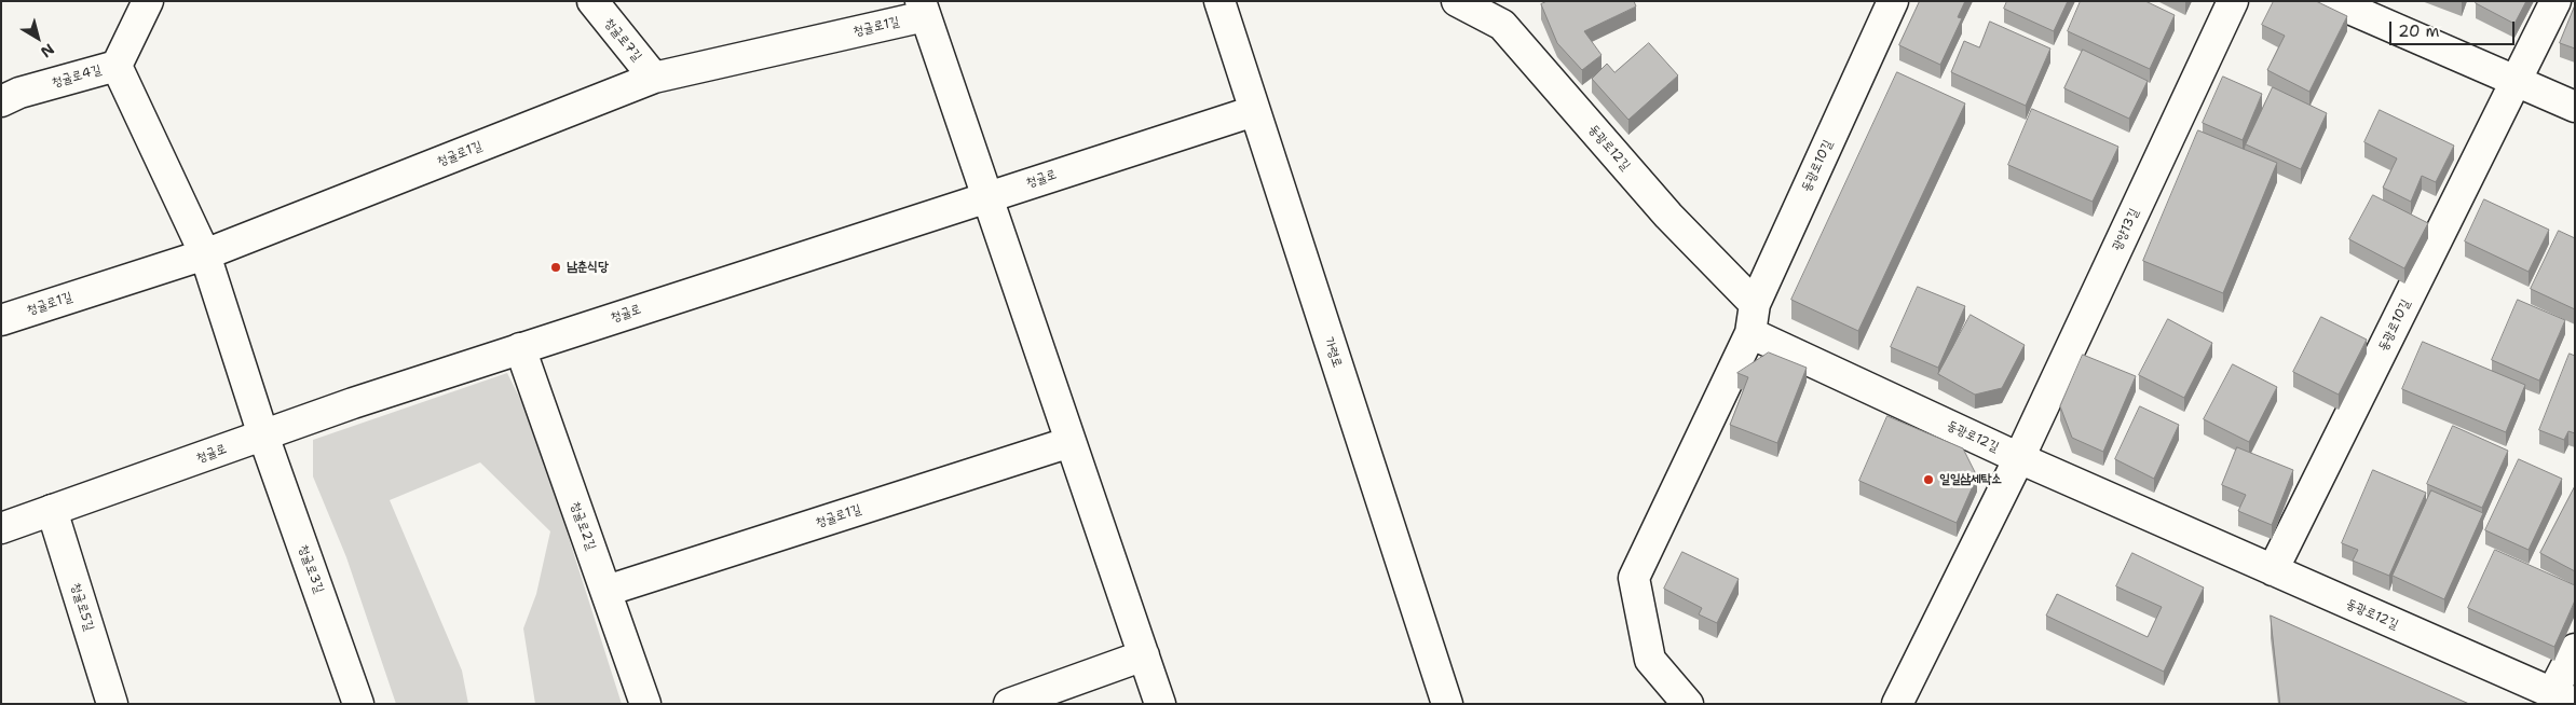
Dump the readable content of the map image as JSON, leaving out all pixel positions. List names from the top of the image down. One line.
{"streets":{"street":["청귤로1길","청귤로7길","청귤로4길","동광로12길","동광로10길","청귤로","광양13길","가령로","청귤로2길","청귤로3길","청귤로5길"]},"crossings":[["청귤로1길","청귤로7길"],["청귤로1길","청귤로"],["청귤로1길","청귤로2길"],["청귤로1길","청귤로3길"],["청귤로4길","청귤로3길"],["동광로12길","동광로10길"],["동광로12길","광양13길"],["청귤로","가령로"],["청귤로","청귤로2길"],["청귤로","청귤로3길"],["청귤로","청귤로5길"]],"places":["남춘식당","일일삼세탁소"],"scale_bar":"20 m","north":"bottom right"}
